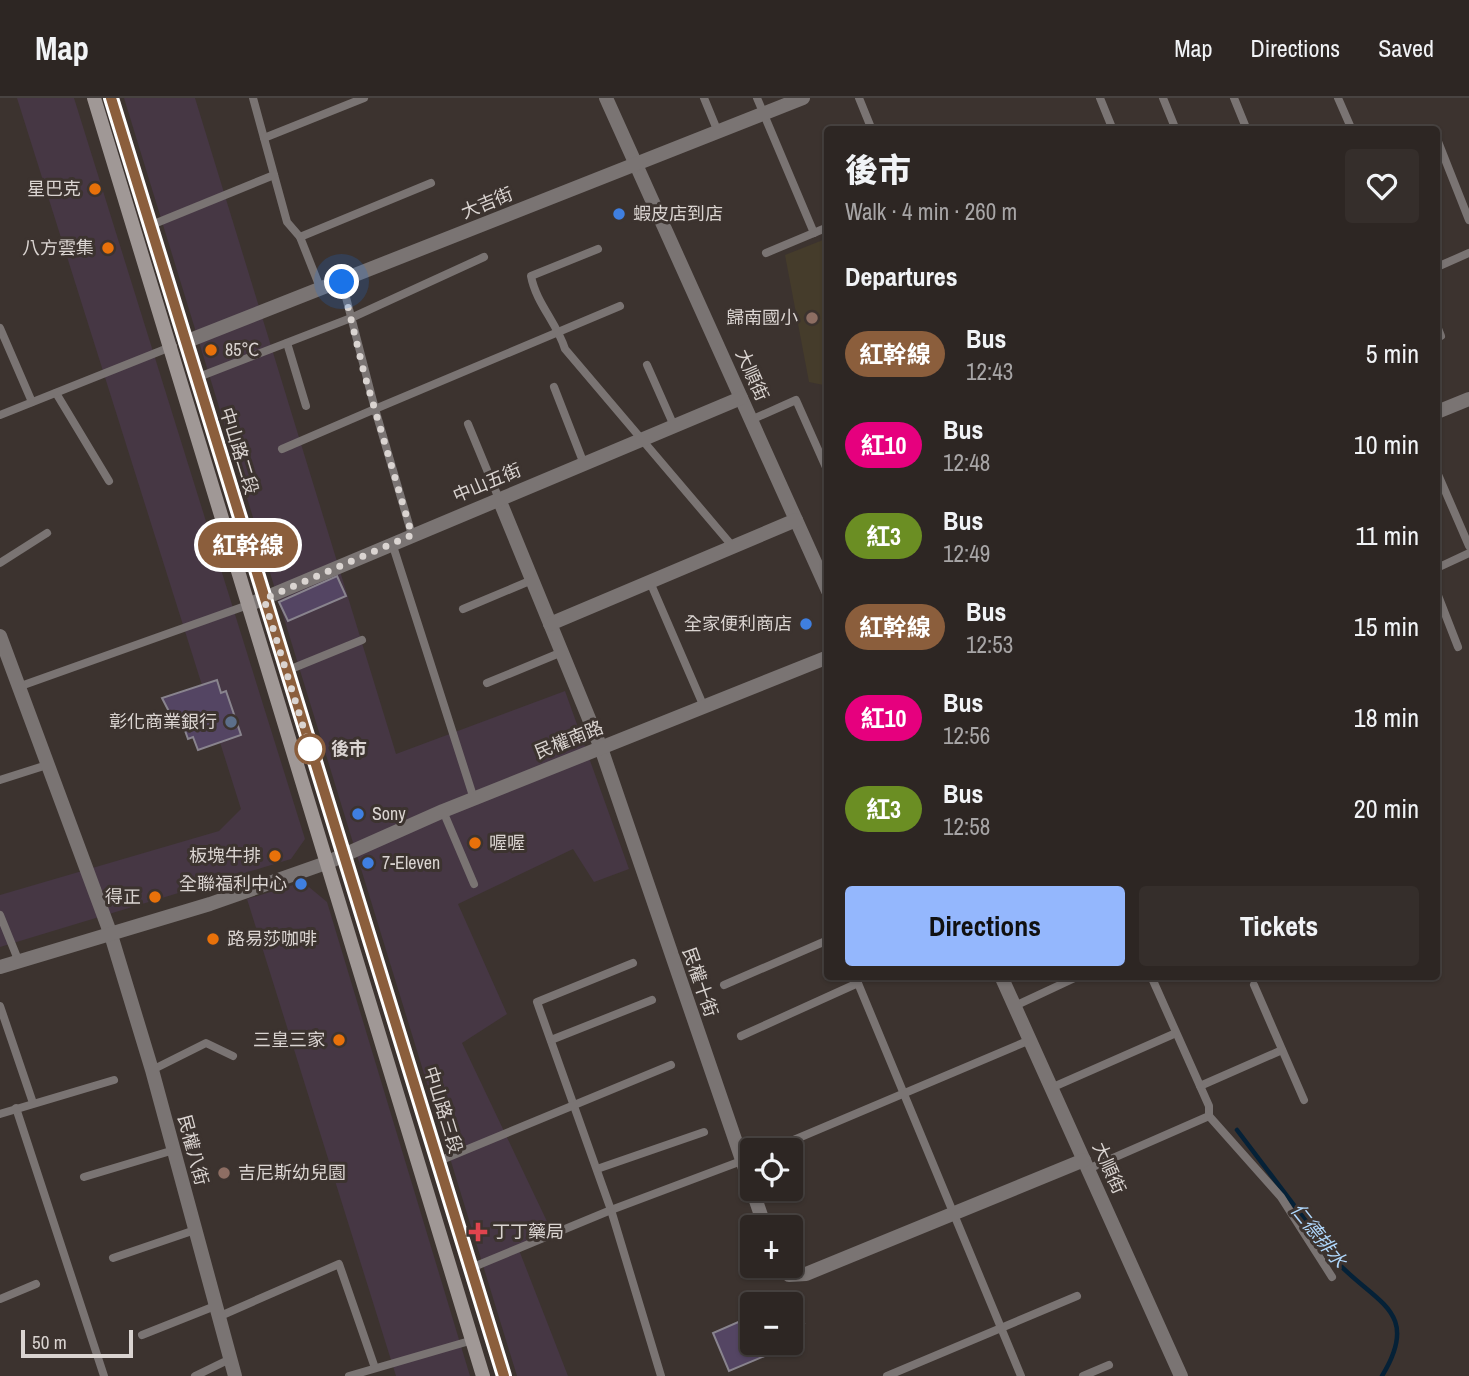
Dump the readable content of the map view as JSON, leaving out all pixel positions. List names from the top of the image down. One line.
{"streets":{"main road":["中山路二段","中山路三段"],"street":["大吉街","大順街","中山五街","民權南路","民權十街","民權八街"]},"crossings":[["大吉街","大順街"],["大吉街","中山路二段"],["大順街","中山五街"],["中山路二段","中山五街"],["中山路二段","民權南路"],["中山路二段","中山路三段"],["中山五街","民權十街"],["民權南路","民權十街"],["民權南路","中山路三段"],["民權南路","民權八街"]],"water":["仁德排水"],"places":{"other":["星巴克","蝦皮店到店","八方雲集","歸南國小","85℃","全家便利商店","彰化商業銀行","後市","Sony","喔喔","板塊牛排","7-Eleven","全聯福利中心","得正","路易莎咖啡","三皇三家","吉尼斯幼兒園"],"health":["丁丁藥局"]},"lines":["bus line 紅幹線"],"scale_bar":"50 m","page":{"header":"Map","nav":["Map","Directions","Saved"],"on_map":"紅幹線","heading":[["後市","Walk · 4 min · 260 m"],"Departures"],"list":[{"mark":"紅幹線","name":"Bus","note":"12:43","value":"5 min"},{"mark":"紅10","name":"Bus","note":"12:48","value":"10 min"},{"mark":"紅3","name":"Bus","note":"12:49","value":"11 min"},{"mark":"紅幹線","name":"Bus","note":"12:53","value":"15 min"},{"mark":"紅10","name":"Bus","note":"12:56","value":"18 min"},{"mark":"紅3","name":"Bus","note":"12:58","value":"20 min"}],"buttons":["Directions","Tickets"],"map_buttons":["+","−"],"scale":"50 m"}}
